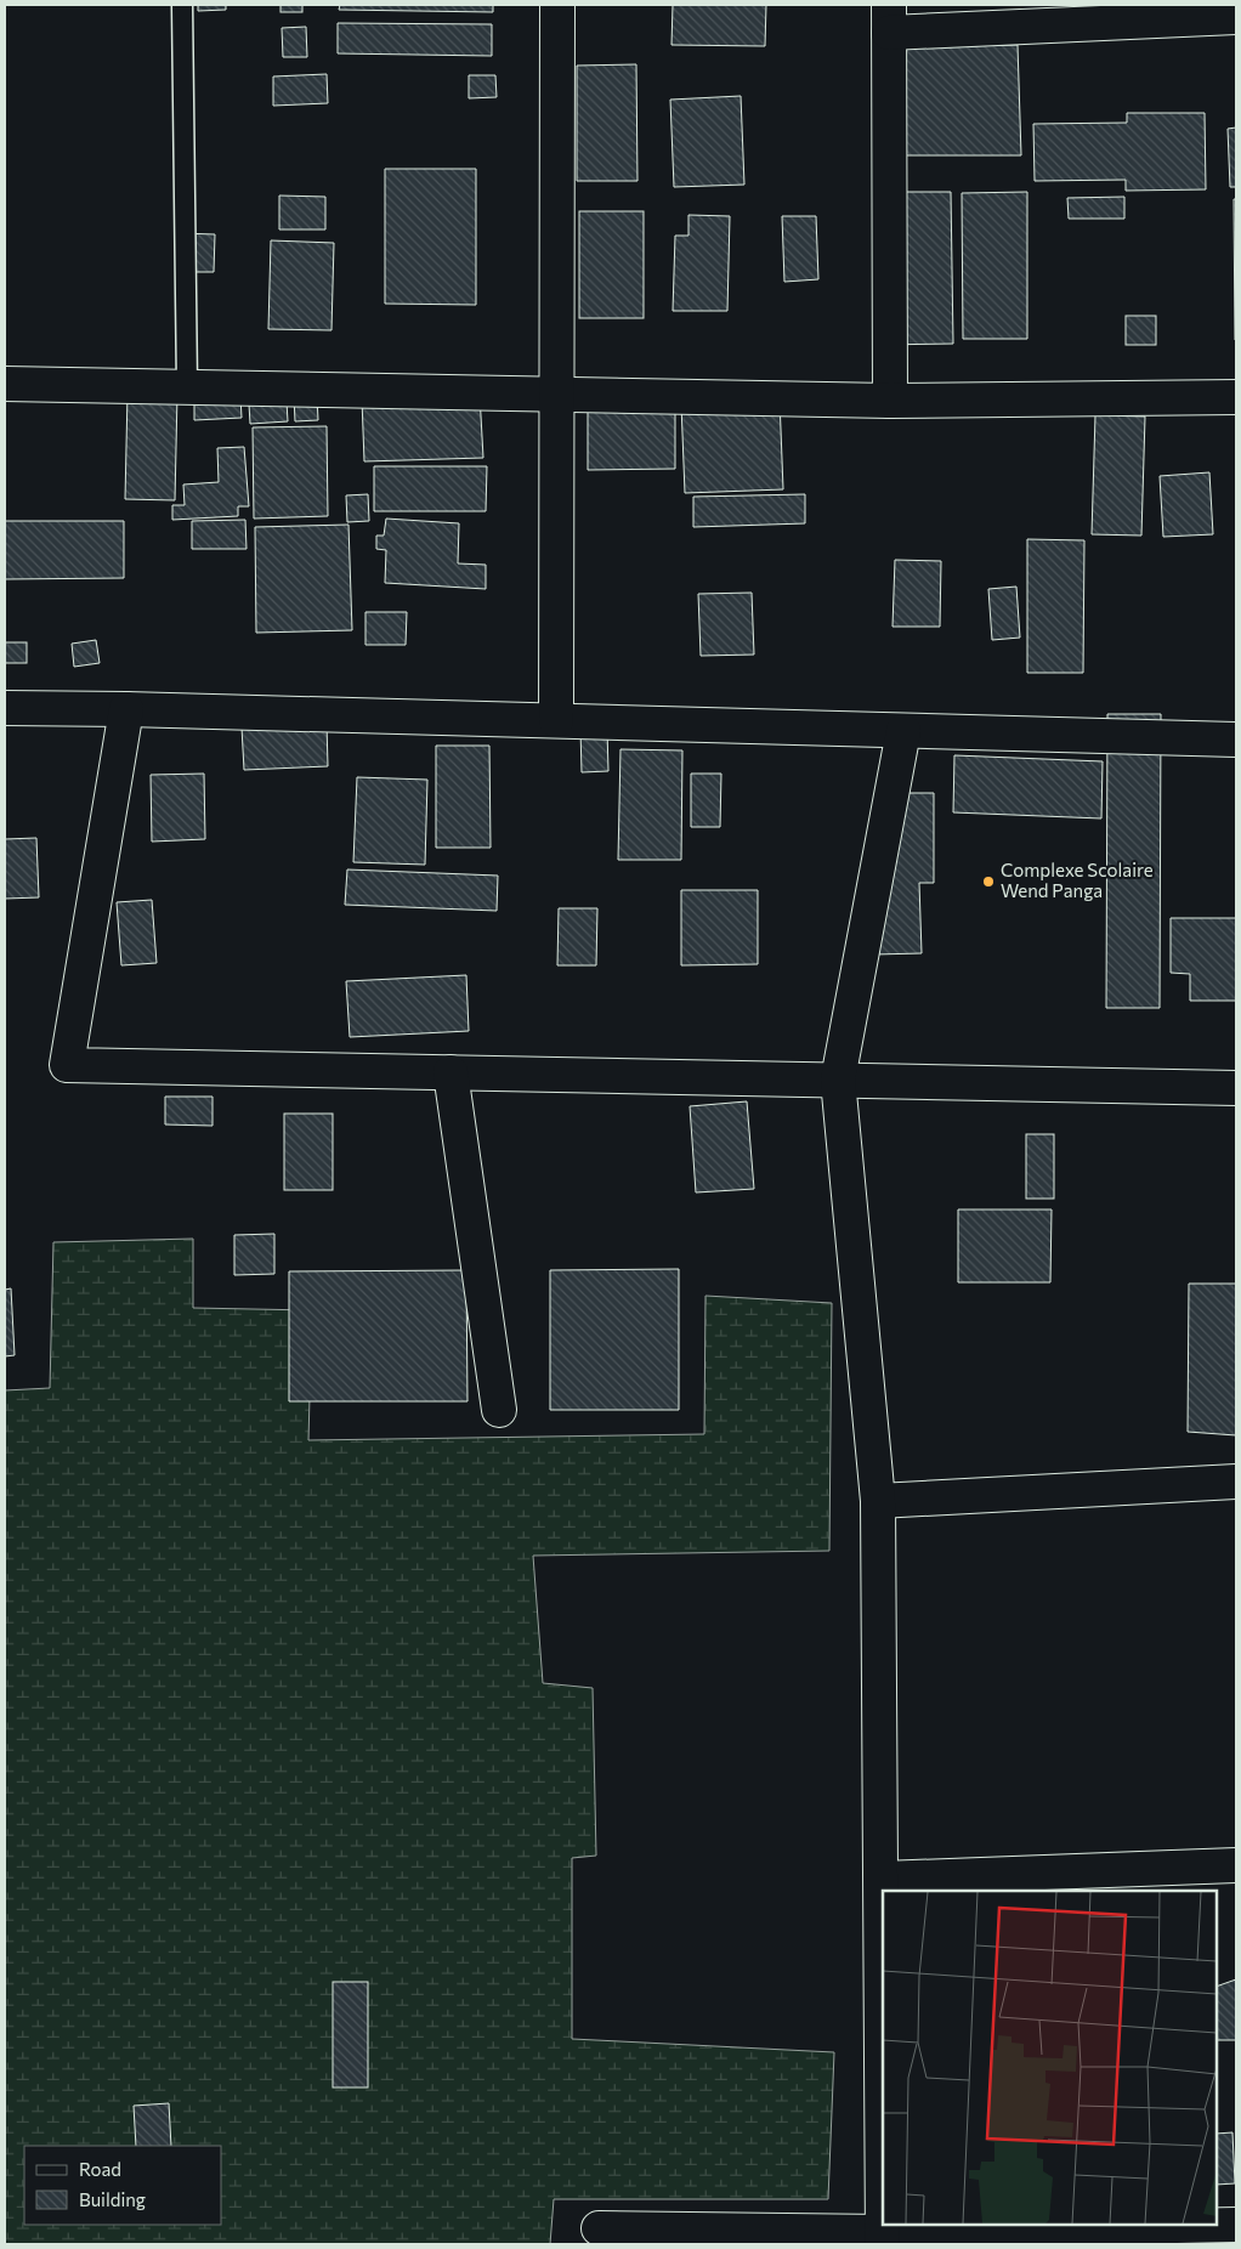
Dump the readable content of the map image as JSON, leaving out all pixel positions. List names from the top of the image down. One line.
{"places":["Complexe Scolaire Wend Panga"],"legend":["Road","Building"]}
